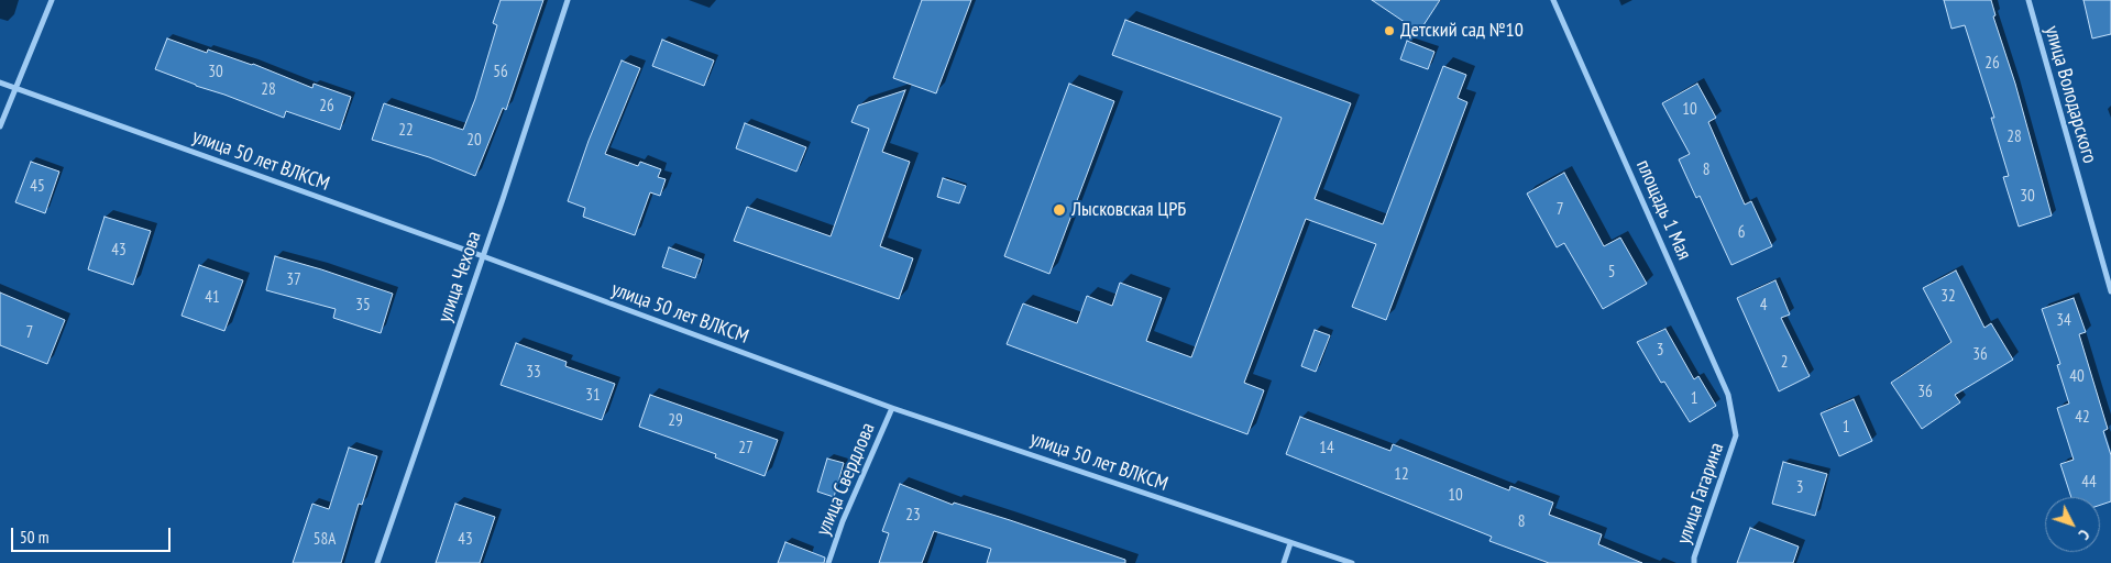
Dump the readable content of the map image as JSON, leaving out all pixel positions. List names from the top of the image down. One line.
{"streets":{"street":["улица Володарского","улица 50 лет ВЛКСМ","площадь 1 Мая","улица Чехова","улица Свердлова","улица Гагарина"]},"crossings":[["улица 50 лет ВЛКСМ","улица Чехова"],["улица 50 лет ВЛКСМ","улица Свердлова"],["площадь 1 Мая","улица Гагарина"]],"places":["Детский сад №10","Лысковская ЦРБ"],"house_numbers":["26","30","56","28","26","10","22","28","20","8","45","30","7","6","43","5","37","32","41","35","4","34","7","3","36","2","33","40","36","31","1","42","29","1","27","14","12","44","3","10","23","8","58А","43"],"scale_bar":"50 m","north":"bottom right"}
